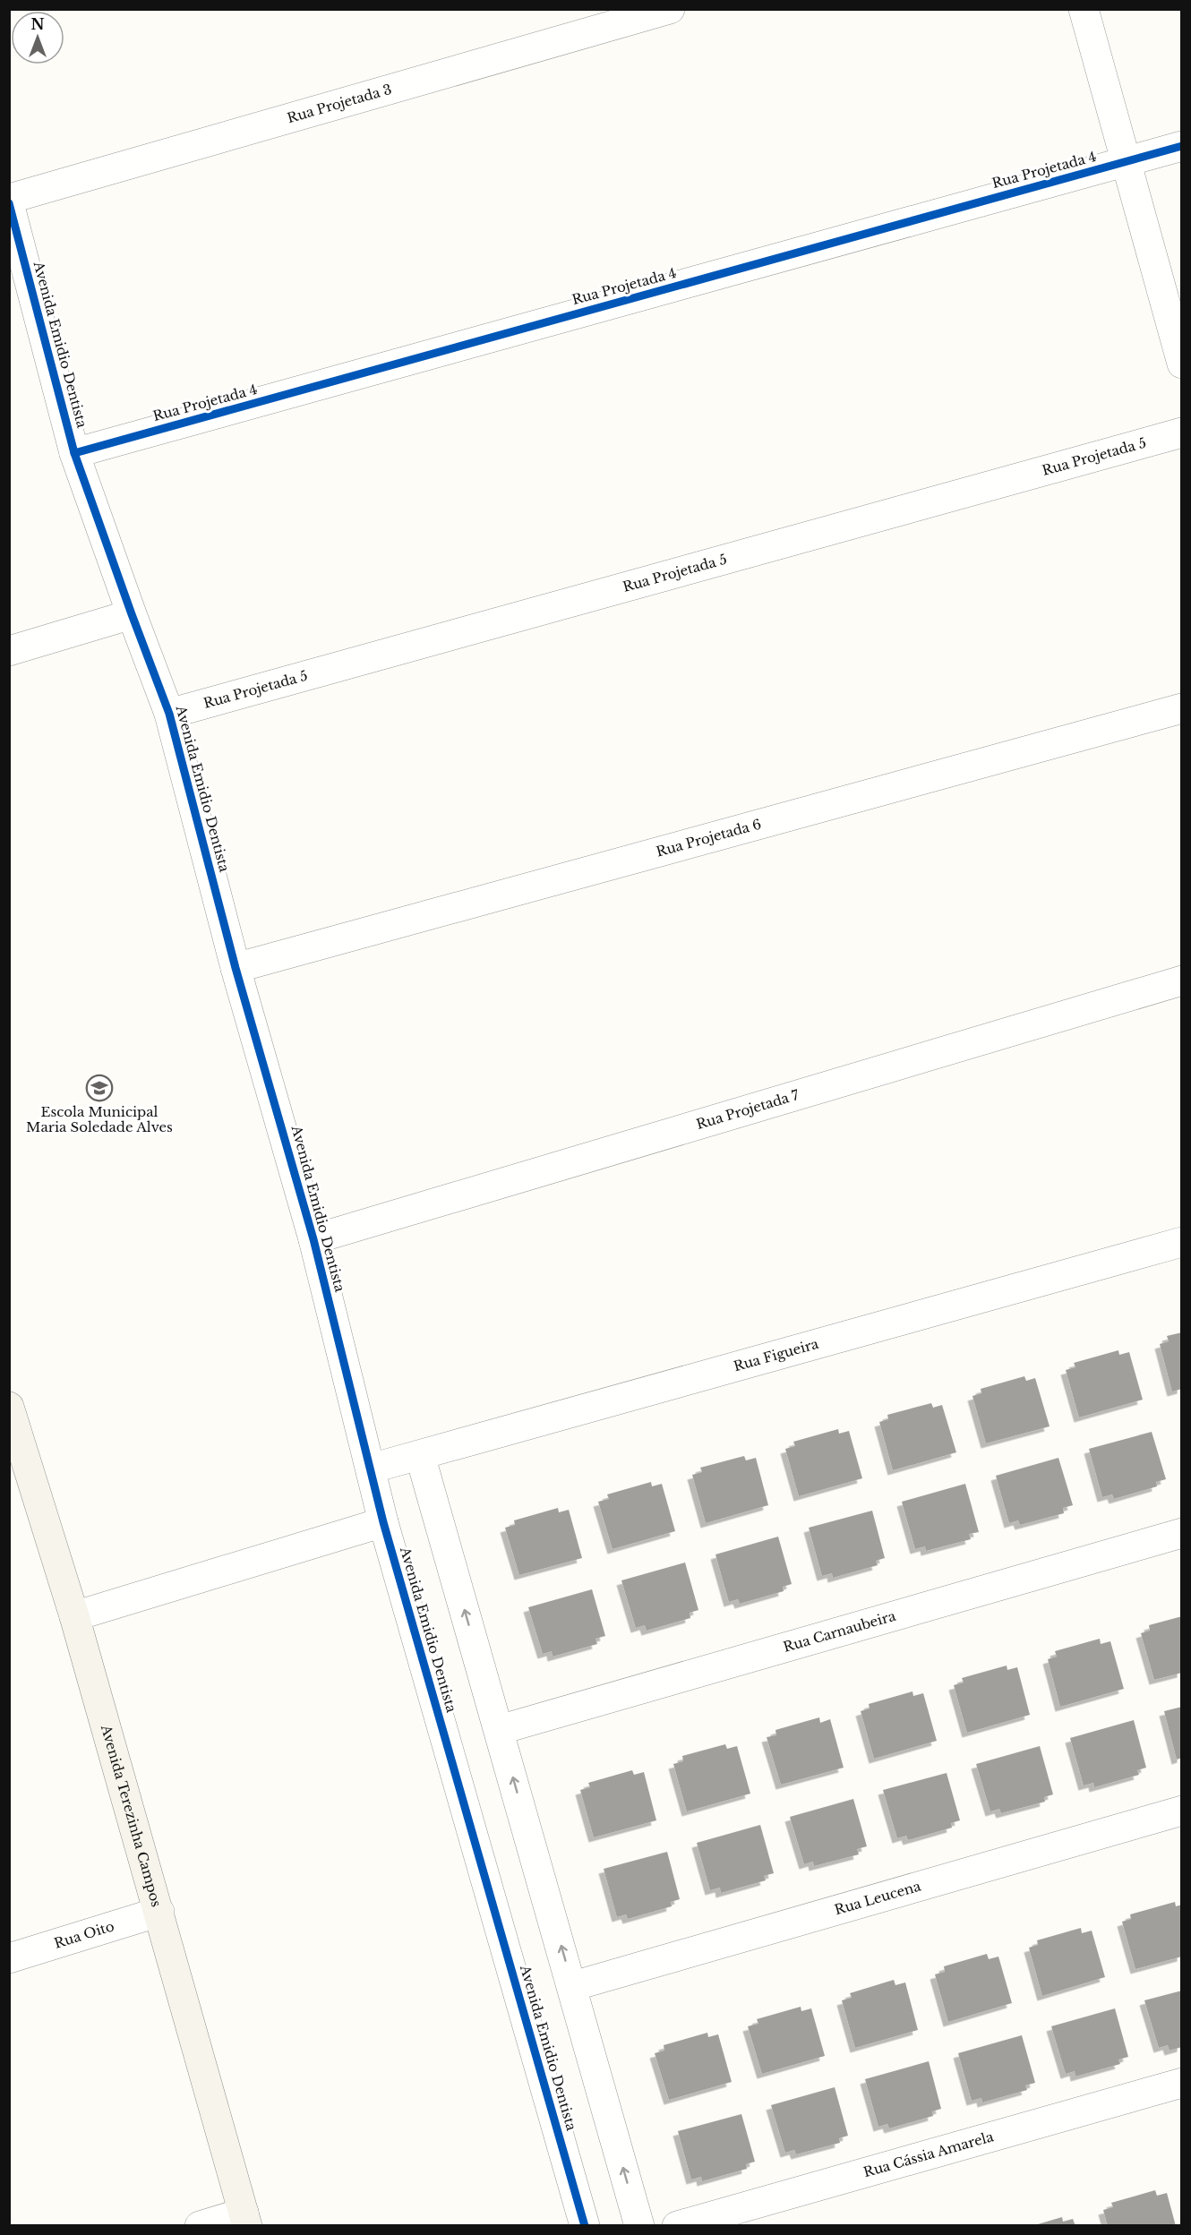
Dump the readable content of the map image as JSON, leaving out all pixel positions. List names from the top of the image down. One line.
{"streets":{"street":["Rua Projetada 3","Rua Projetada 4","Avenida Emidio Dentista","Rua Projetada 5","Rua Projetada 6","Rua Projetada 7","Rua Figueira","Rua Carnaubeira","Avenida Terezinha Campos","Rua Leucena","Rua Oito","Rua Cássia Amarela"]},"crossings":[["Rua Projetada 4","Avenida Emidio Dentista"],["Avenida Emidio Dentista","Rua Projetada 5"],["Avenida Emidio Dentista","Rua Projetada 6"],["Avenida Emidio Dentista","Rua Projetada 7"],["Avenida Emidio Dentista","Rua Figueira"],["Avenida Terezinha Campos","Rua Oito"]],"places":{"school or university":["Escola Municipal Maria Soledade Alves"]},"north":"top"}
